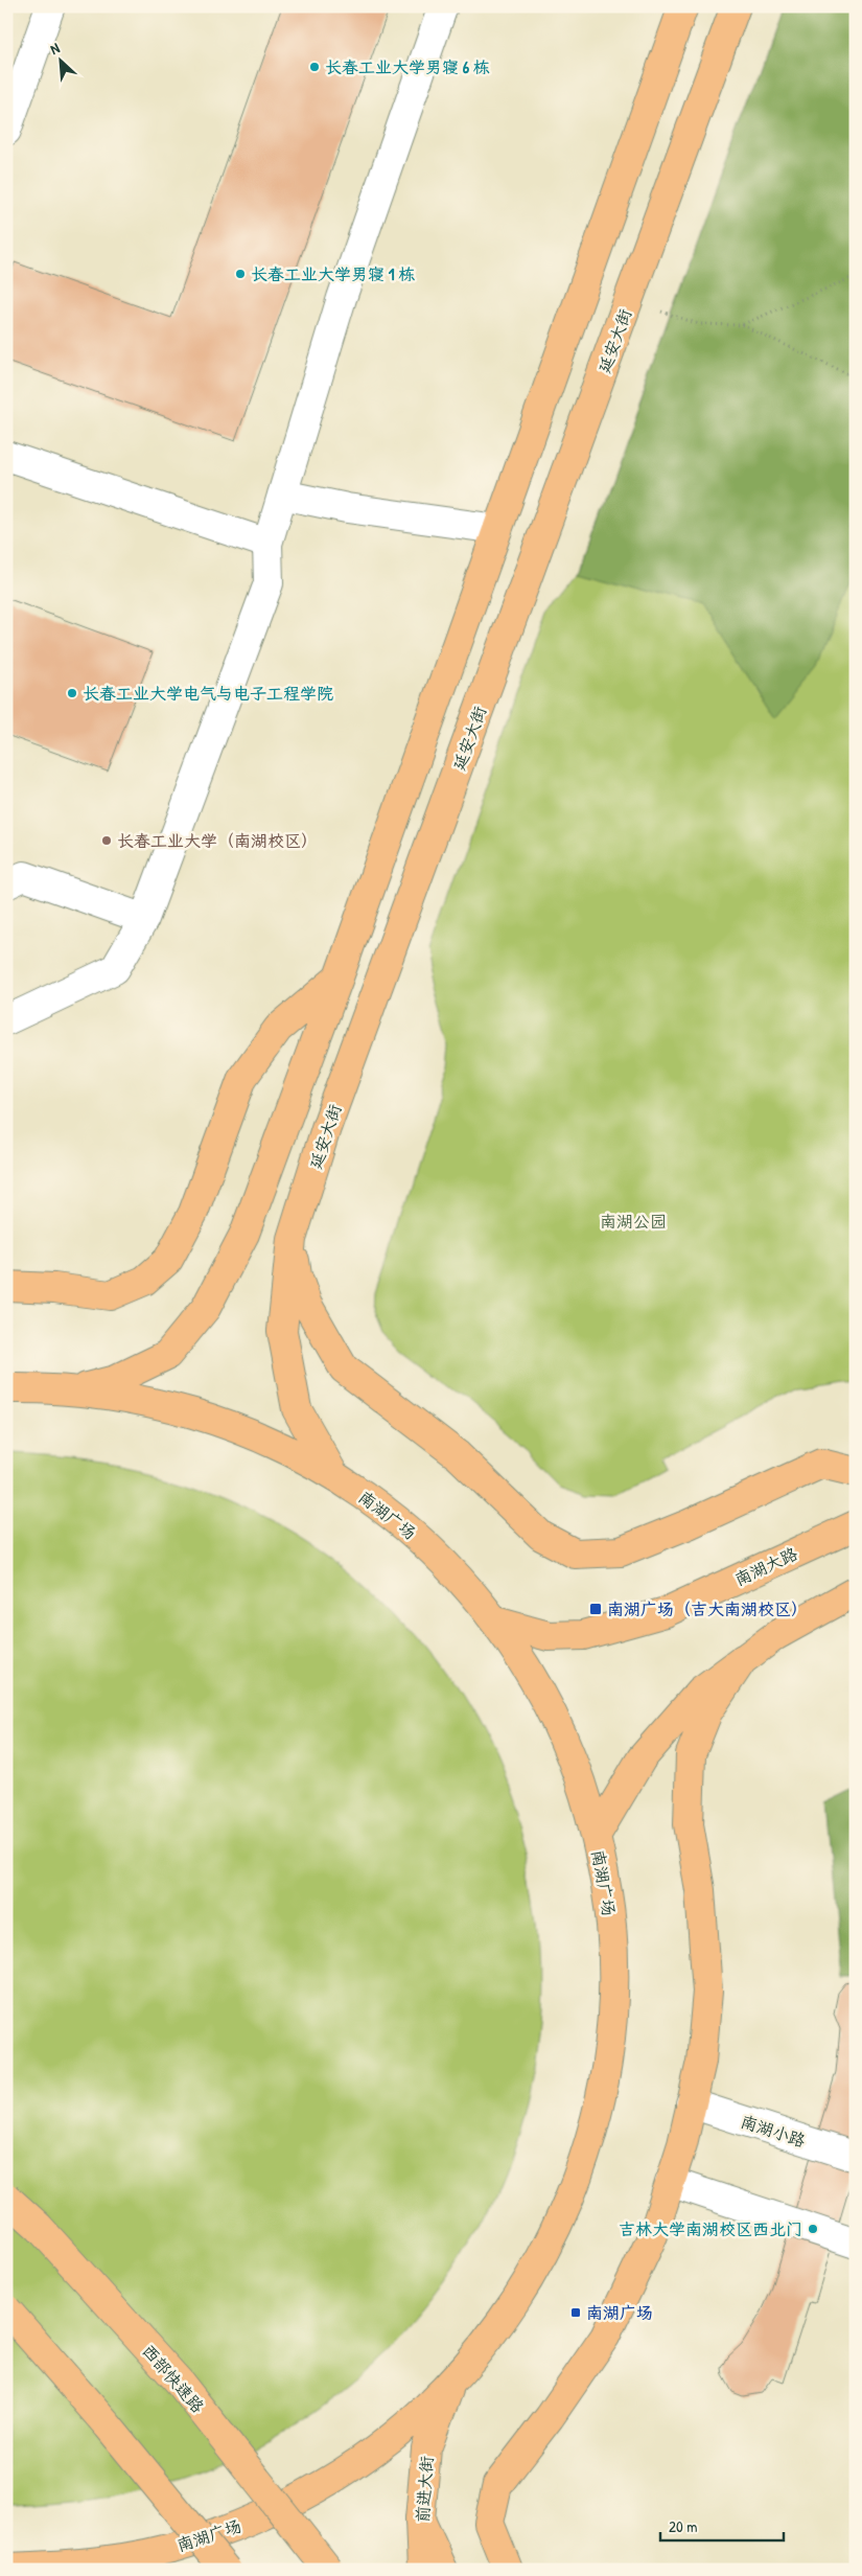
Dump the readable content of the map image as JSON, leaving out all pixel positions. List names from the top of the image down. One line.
{"streets":{"main road":["延安大街","南湖广场","南湖大路","西部快速路","前进大街"],"lane":["南湖小路"]},"crossings":[["延安大街","南湖广场"],["南湖广场","南湖大路"],["南湖广场","前进大街"]],"parks":["南湖公园"],"places":{"other":["长春工业大学男寝 6 栋","长春工业大学男寝 1 栋","长春工业大学电气与电子工程学院","长春工业大学（南湖校区）","吉林大学南湖校区西北门"],"transit":["南湖广场（吉大南湖校区）","南湖广场"]},"scale_bar":"20 m","north":"top left"}
